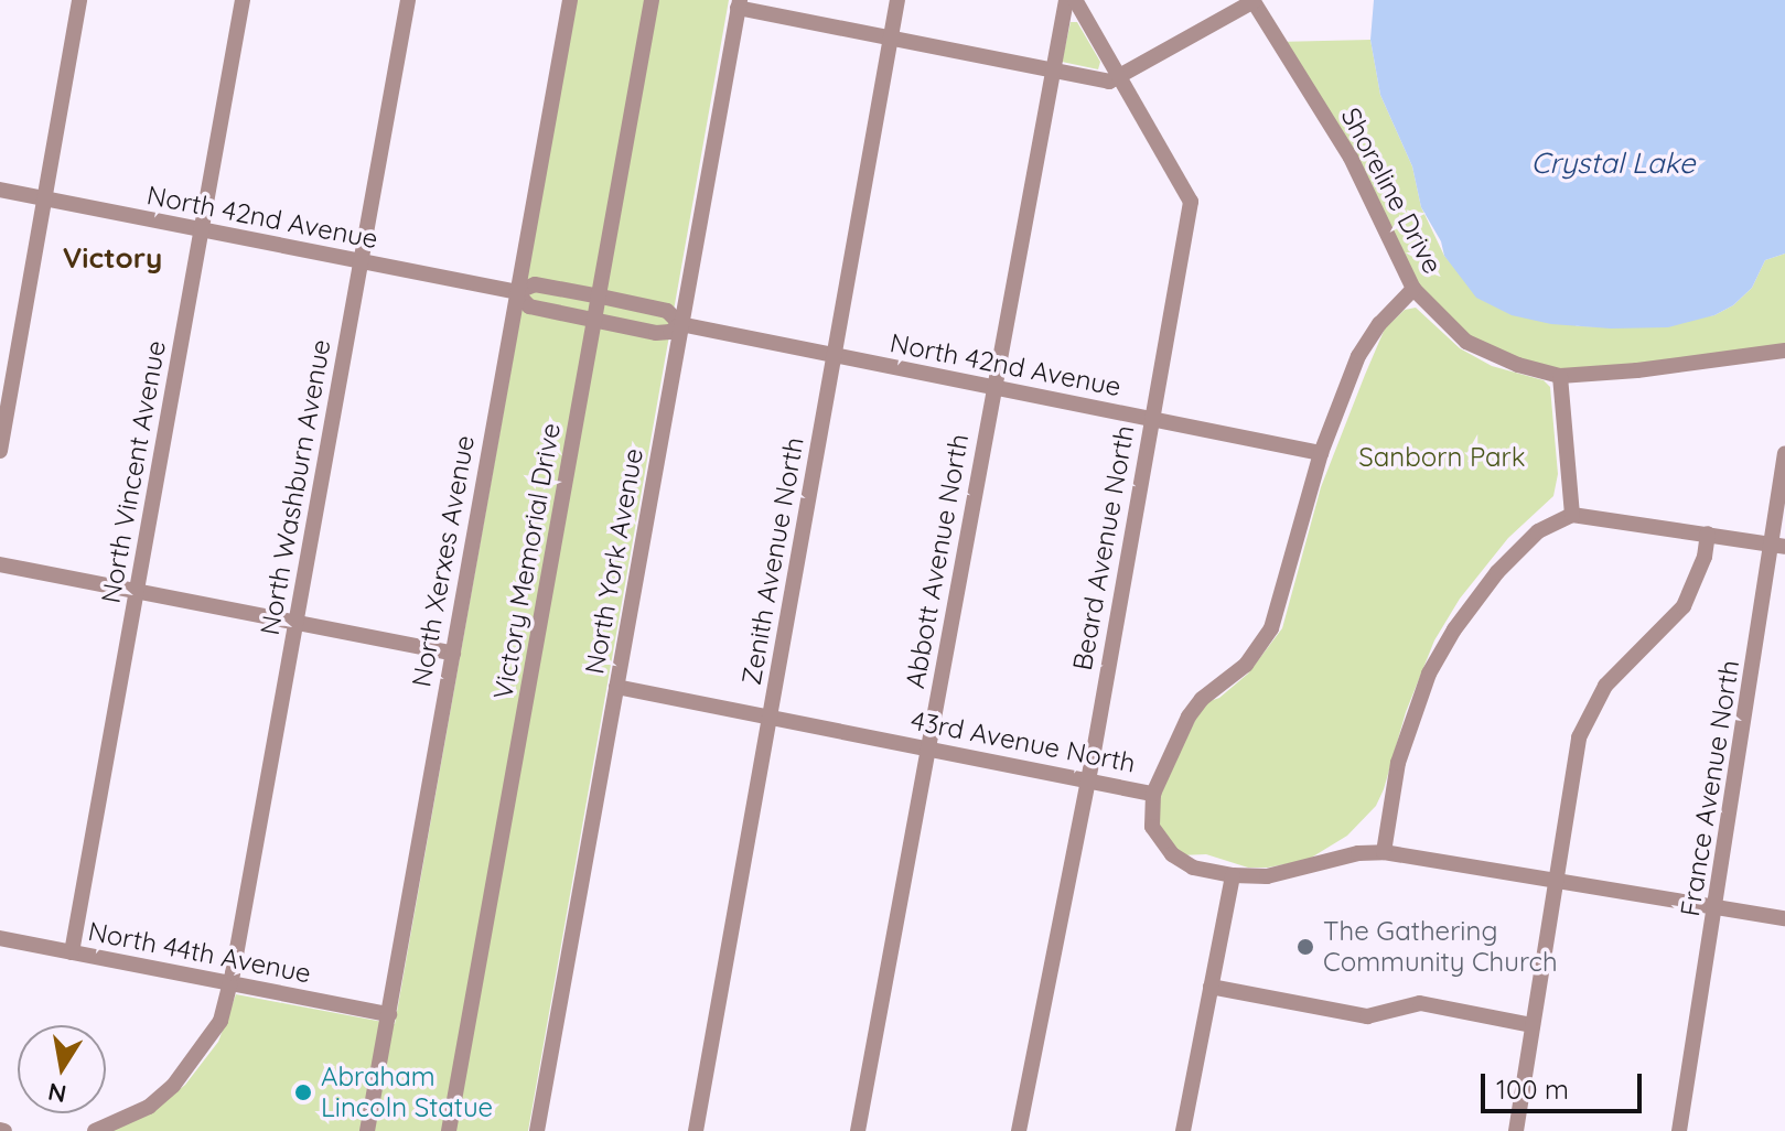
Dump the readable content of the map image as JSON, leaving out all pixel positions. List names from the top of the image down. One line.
{"streets":{"street":["Shoreline Drive","North 42nd Avenue","North Vincent Avenue","North Washburn Avenue","Beard Avenue North","North Xerxes Avenue","Victory Memorial Drive","North York Avenue","Zenith Avenue North","Abbott Avenue North","43rd Avenue North","France Avenue North","North 44th Avenue"]},"crossings":[["North 42nd Avenue","North Vincent Avenue"],["North 42nd Avenue","North Washburn Avenue"],["North 42nd Avenue","Beard Avenue North"],["North 42nd Avenue","North Xerxes Avenue"],["North 42nd Avenue","Victory Memorial Drive"],["North 42nd Avenue","North York Avenue"],["North 42nd Avenue","Zenith Avenue North"],["North 42nd Avenue","Abbott Avenue North"],["North Vincent Avenue","North 44th Avenue"],["North Washburn Avenue","North 44th Avenue"],["Beard Avenue North","43rd Avenue North"],["North Xerxes Avenue","North 44th Avenue"],["North York Avenue","43rd Avenue North"],["Zenith Avenue North","43rd Avenue North"],["Abbott Avenue North","43rd Avenue North"],["43rd Avenue North","France Avenue North"]],"districts":["Victory"],"water":["Crystal Lake"],"parks":["Sanborn Park"],"places":["The Gathering Community Church","Abraham Lincoln Statue"],"scale_bar":"100 m","north":"bottom"}
